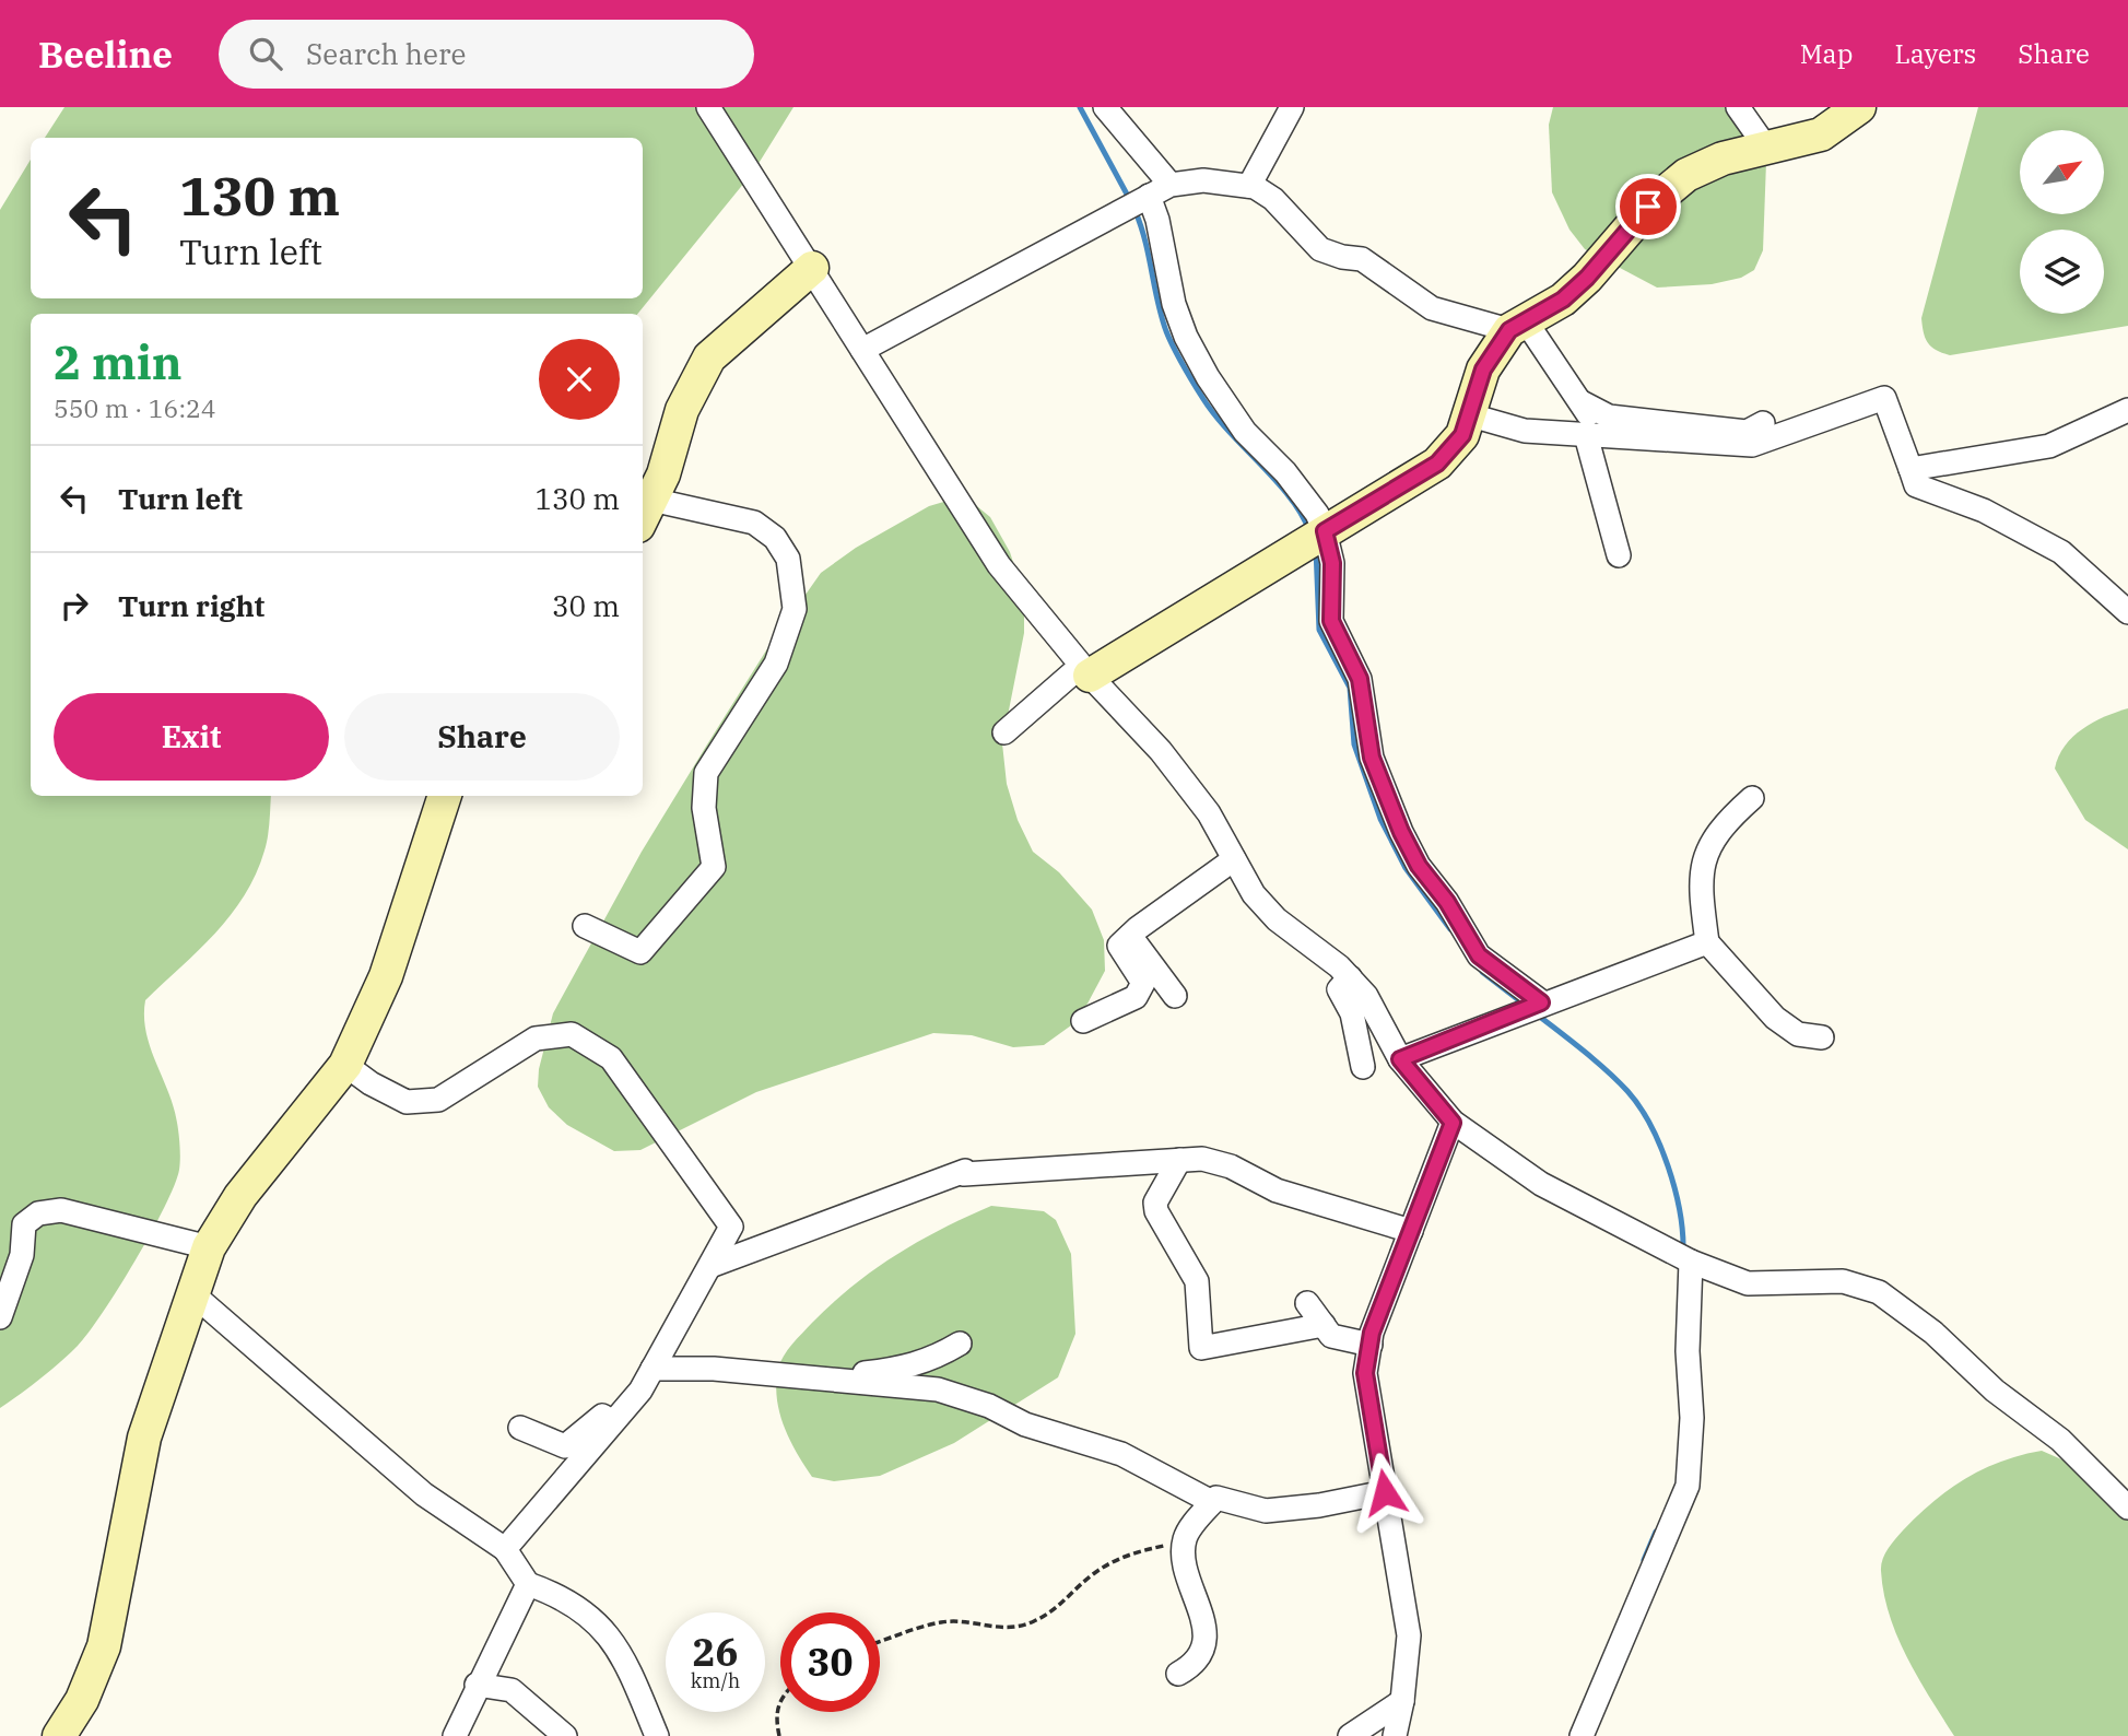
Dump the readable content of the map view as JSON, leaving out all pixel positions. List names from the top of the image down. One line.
{"north":"top right","page":{"header":"Beeline","search":"Search here","nav":["Map","Layers","Share"],"turn":["130 m","Turn left"],"heading":["2 min","550 m · 16:24"],"list":[{"name":"Turn left","value":"130 m"},{"name":"Turn right","value":"30 m"}],"buttons":["Exit","Share"],"speed":"26 km/h","limit":"30"}}
